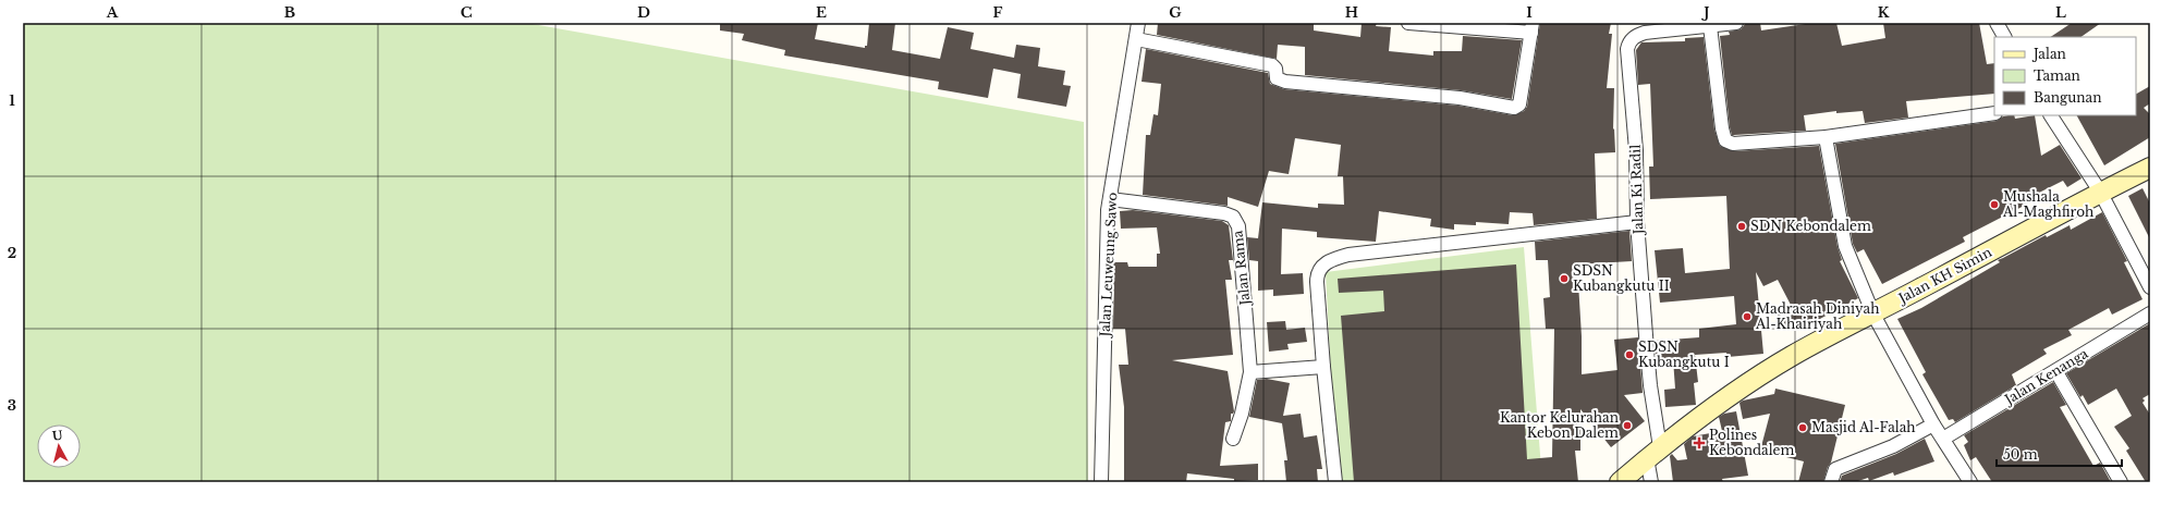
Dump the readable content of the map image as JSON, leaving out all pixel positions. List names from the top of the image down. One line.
{"streets":{"street":["Jalan Ki Radil","Jalan Leuweung Sawo","Jalan Rama","Jalan KH Simin","Jalan Kenanga"]},"crossings":[["Jalan Ki Radil","Jalan KH Simin"],["Jalan Leuweung Sawo","Jalan Rama"]],"places":{"other":["Mushala Al-Maghfiroh","SDN Kebondalem","SDSN Kubangkutu II","Madrasah Diniyah Al-Khairiyah","SDSN Kubangkutu I","Kantor Kelurahan Kebon Dalem","Masjid Al-Falah"],"health":["Polines Kebondalem"]},"legend":["Jalan","Taman","Bangunan"],"scale_bar":"50 m","north":"top","grid":{"columns":["A","B","C","D","E","F","G","H","I","J","K","L"],"rows":["1","2","3"]}}
